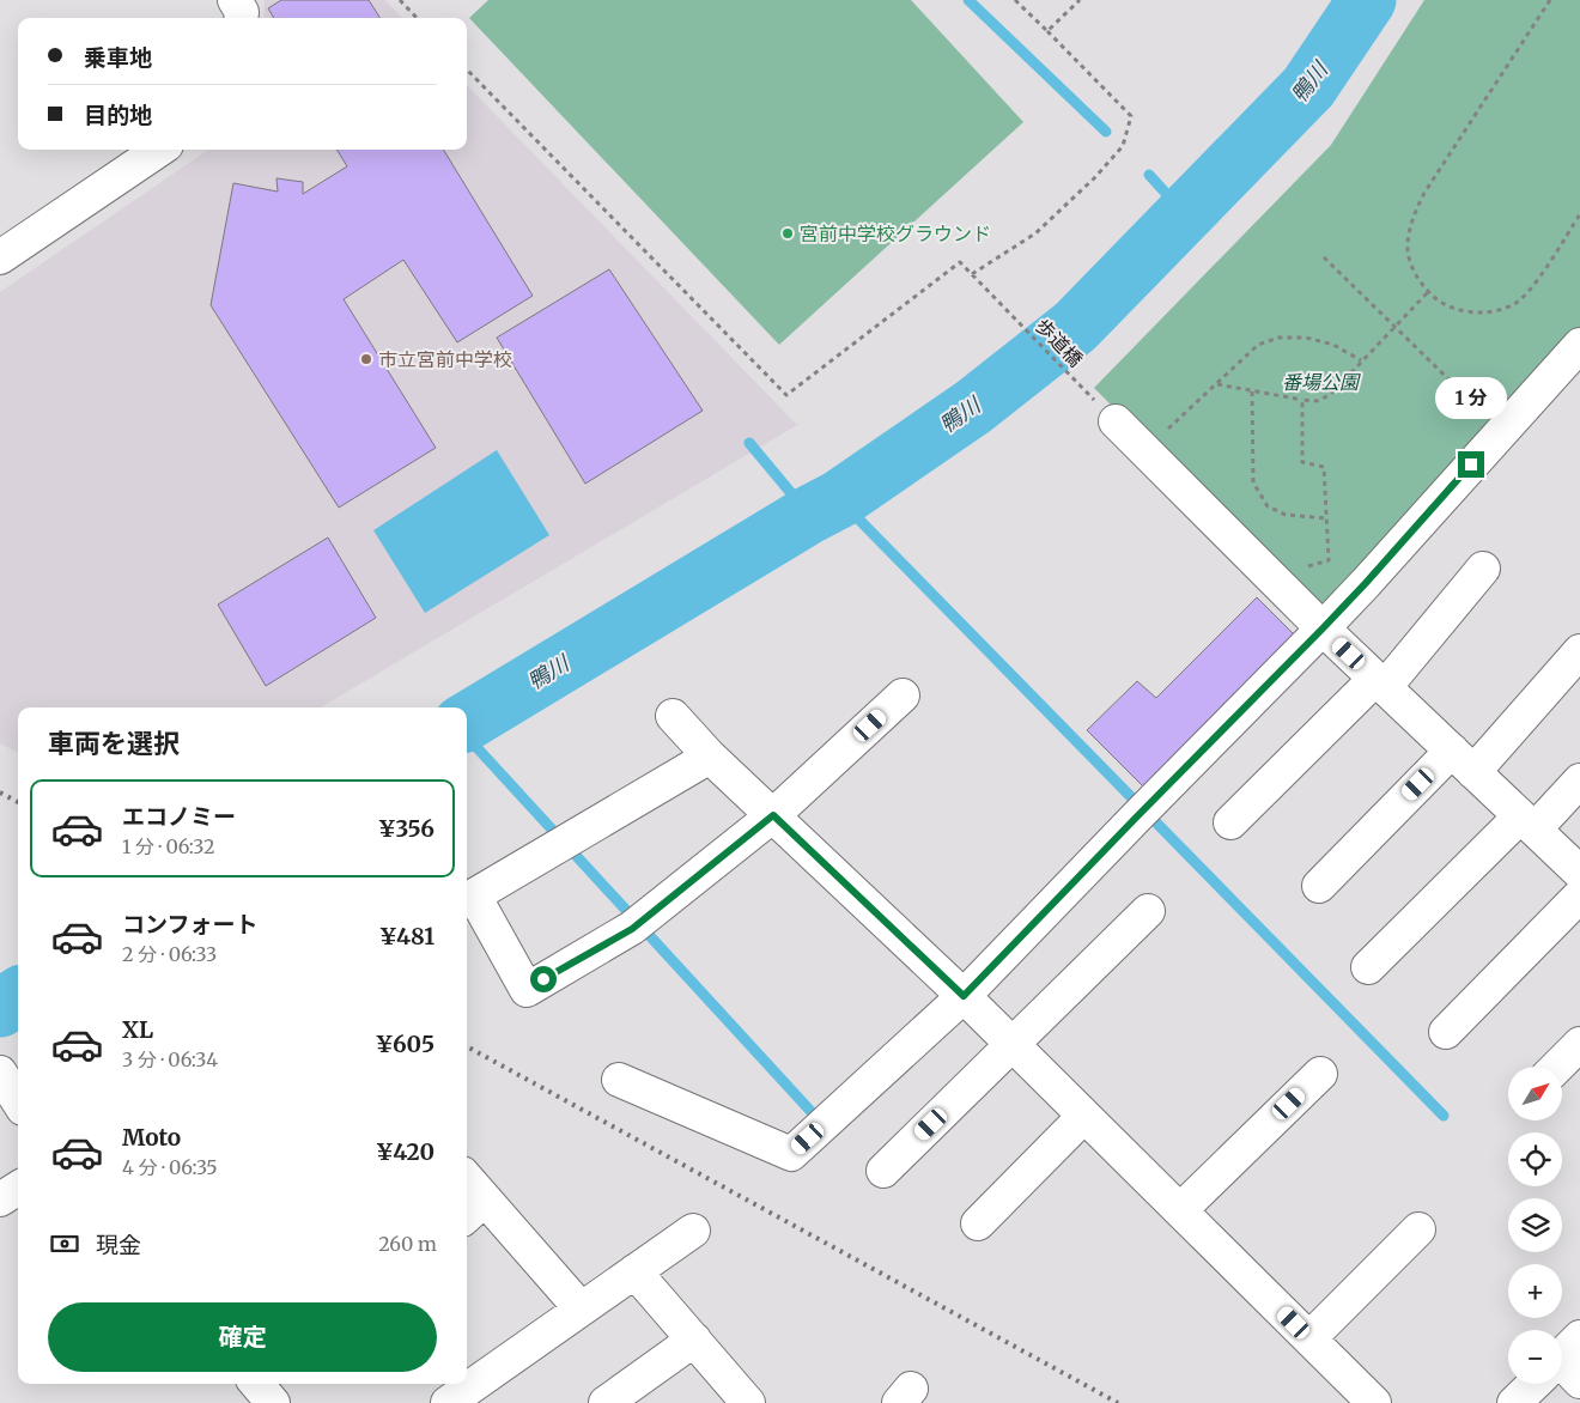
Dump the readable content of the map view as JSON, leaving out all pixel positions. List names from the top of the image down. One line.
{"streets":{"path":["歩道橋"]},"water":["鴨川"],"parks":["番場公園"],"places":["宮前中学校グラウンド","市立宮前中学校"],"north":"top right","page":{"banner":["乗車地","目的地"],"bubble":"1 分","heading":"車両を選択","list":[{"name":"エコノミー","note":"1 分 · 06:32","value":"¥356"},{"name":"コンフォート","note":"2 分 · 06:33","value":"¥481"},{"name":"XL","note":"3 分 · 06:34","value":"¥605"},{"name":"Moto","note":"4 分 · 06:35","value":"¥420"}],"map_buttons":["+","−"],"pay":["現金","260 m"],"buttons":"確定"}}
